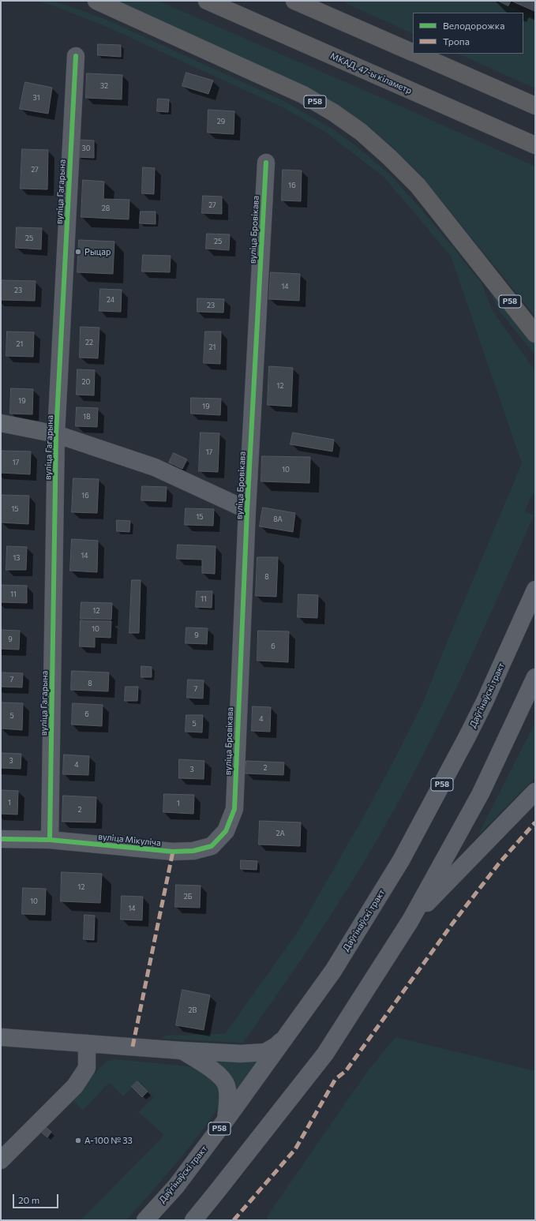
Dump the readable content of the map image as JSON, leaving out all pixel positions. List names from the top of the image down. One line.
{"streets":{"highway":["МКАД, 47-ы кіламетр","Р58"],"main road":["Даўгінаўскі тракт"],"street":["вуліца Гагарына","вуліца Бровікава","вуліца Мікуліча"]},"crossings":[["вуліца Гагарына","вуліца Мікуліча"],["вуліца Бровікава","вуліца Мікуліча"]],"places":["Рыцар","А-100 № 33"],"house_numbers":["32","31","29","30","27","16","27","28","25","25","14","23","24","23","22","21","21","20","12","19","19","18","17","17","10","16","15","15","8А","14","13","8","11","11","12","10","9","9","6","7","8","7","6","5","4","5","3","4","2","3","1","1","2","2А","12","2Б","10","14","2В"],"legend":["Велодорожка","Тропа"],"scale_bar":"20 m"}
